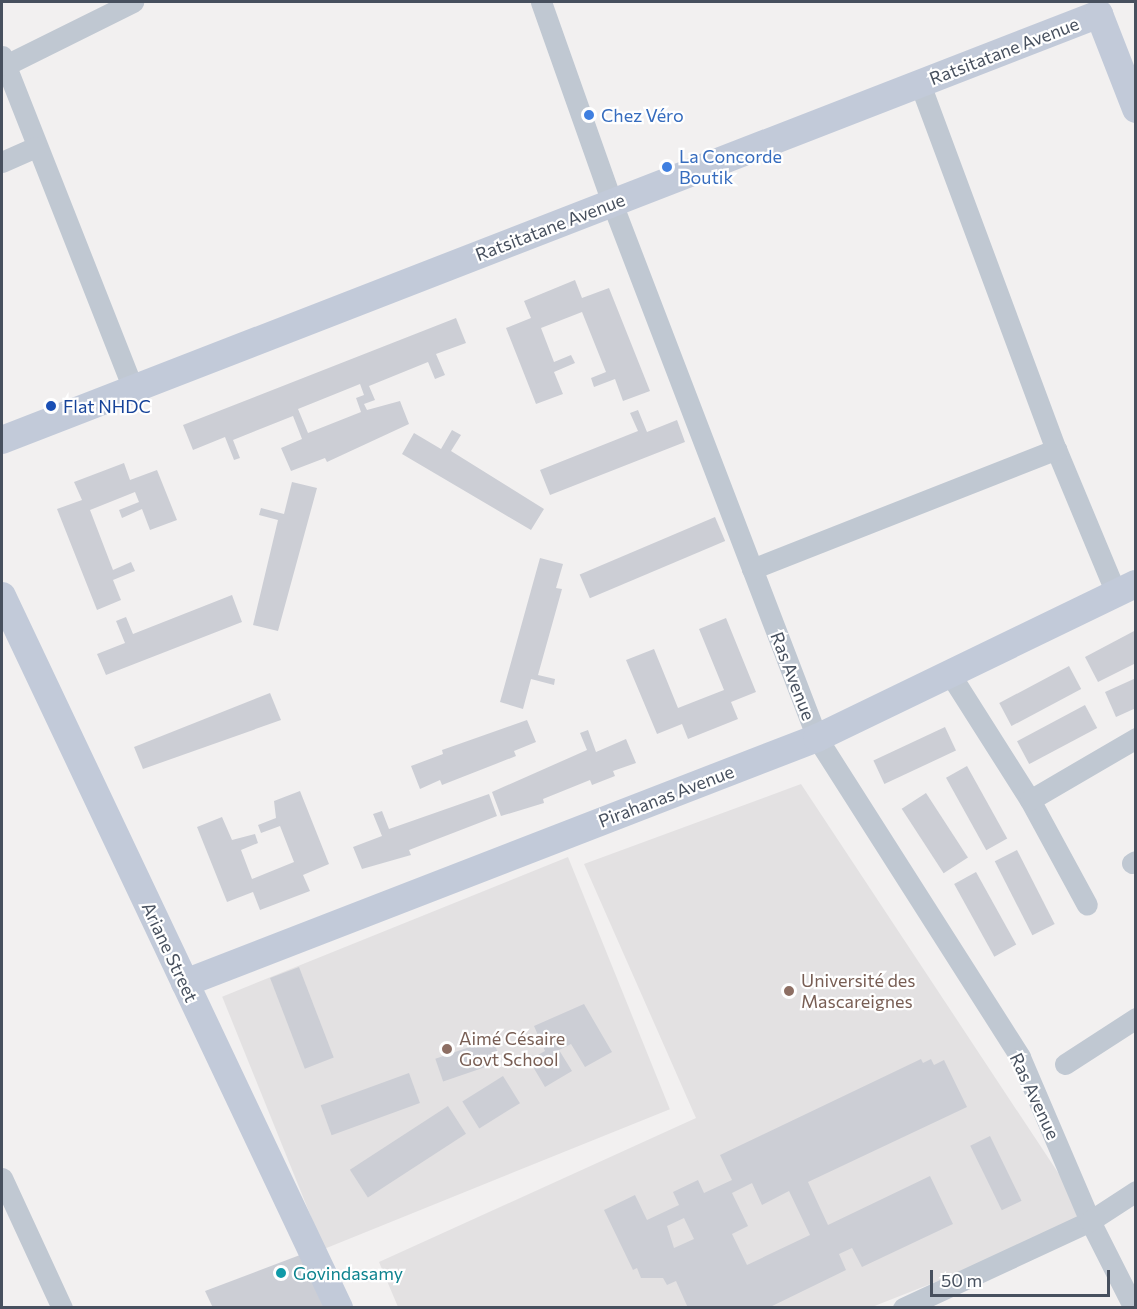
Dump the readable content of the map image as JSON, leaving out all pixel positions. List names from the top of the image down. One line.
{"streets":{"street":["Ratsitatane Avenue","Ras Avenue","Pirahanas Avenue","Ariane Street"]},"crossings":[["Ratsitatane Avenue","Ras Avenue"],["Ras Avenue","Pirahanas Avenue"],["Pirahanas Avenue","Ariane Street"]],"places":["Chez Véro","La Concorde Boutik","Flat NHDC","Université des Mascareignes","Aimé Césaire Govt School","Govindasamy"],"scale_bar":"50 m"}
